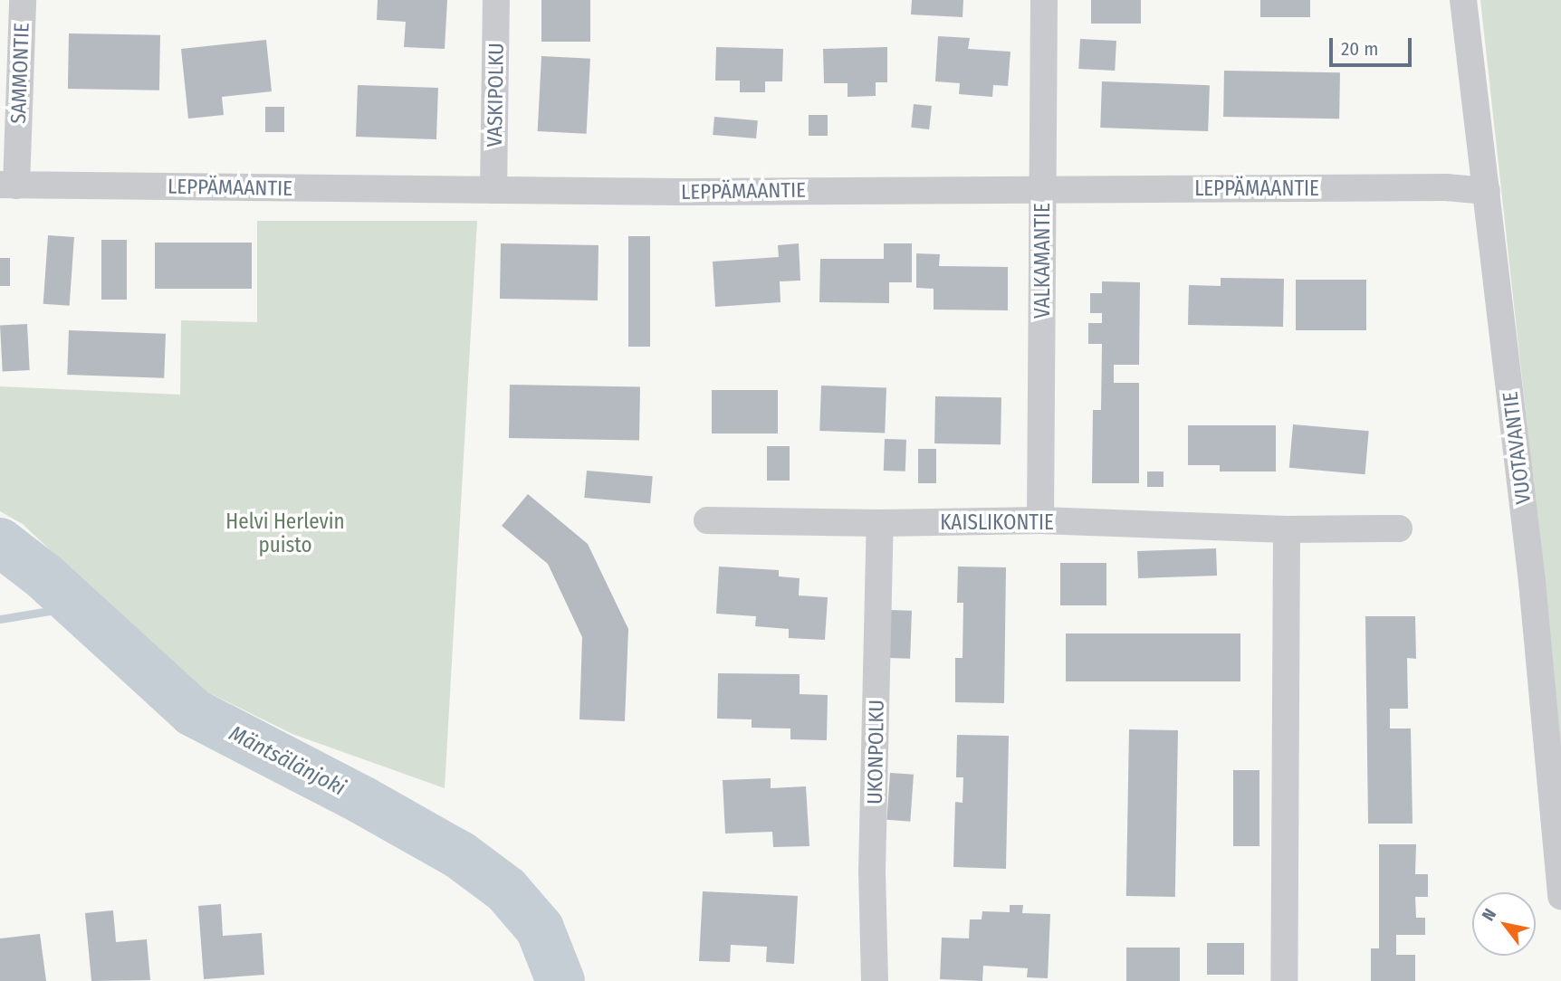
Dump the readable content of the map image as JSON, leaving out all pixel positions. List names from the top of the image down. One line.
{"streets":{"street":["SAMMONTIE","VASKIPOLKU","LEPPÄMAANTIE","VALKAMANTIE","VUOTAVANTIE","KAISLIKONTIE","UKONPOLKU"]},"crossings":[["SAMMONTIE","LEPPÄMAANTIE"],["VASKIPOLKU","LEPPÄMAANTIE"],["LEPPÄMAANTIE","VALKAMANTIE"],["LEPPÄMAANTIE","VUOTAVANTIE"],["VALKAMANTIE","KAISLIKONTIE"],["KAISLIKONTIE","UKONPOLKU"]],"water":["Mäntsälänjoki"],"parks":["Helvi Herlevin puisto"],"scale_bar":"20 m","north":"top left"}
